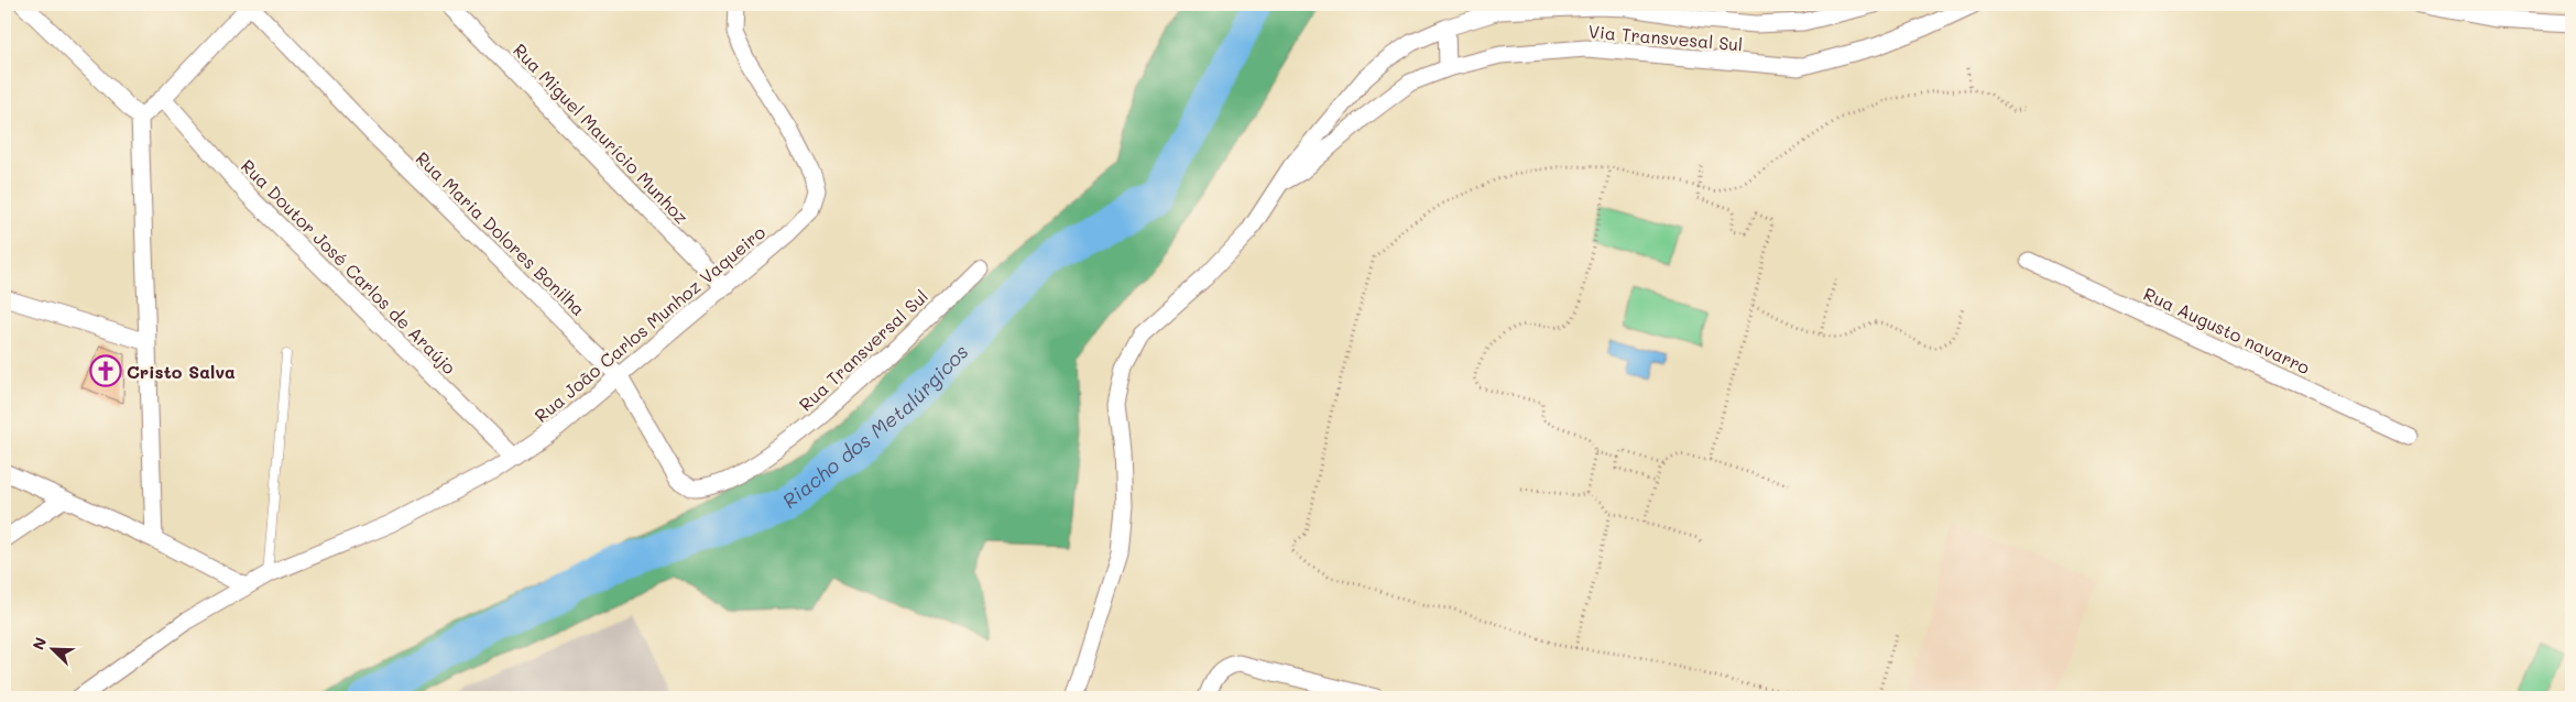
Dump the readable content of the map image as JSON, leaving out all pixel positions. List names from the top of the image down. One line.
{"streets":{"street":["Via Transvesal Sul","Rua Miguel Maurício Munhoz","Rua Maria Dolores Bonilha","Rua Doutor José Carlos de Araújo","Rua João Carlos Munhoz Vaqueiro","Rua Augusto navarro","Rua Transversal Sul"]},"crossings":[["Rua Miguel Maurício Munhoz","Rua João Carlos Munhoz Vaqueiro"],["Rua Maria Dolores Bonilha","Rua João Carlos Munhoz Vaqueiro"],["Rua Maria Dolores Bonilha","Rua Transversal Sul"],["Rua Doutor José Carlos de Araújo","Rua João Carlos Munhoz Vaqueiro"]],"water":["Riacho dos Metalúrgicos"],"places":{"church":["Cristo Salva"]},"north":"top left"}
